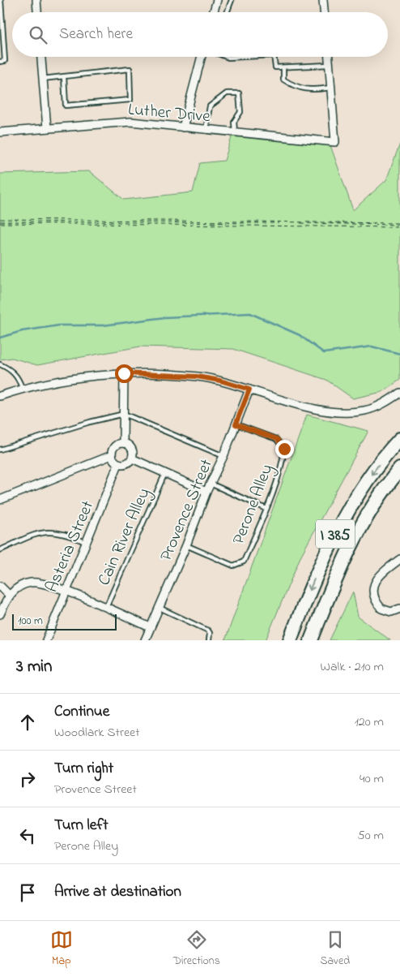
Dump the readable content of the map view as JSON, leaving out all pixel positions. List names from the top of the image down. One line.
{"streets":{"highway":["I 385"],"street":["Luther Drive","Provence Street","Asteria Street"],"lane":["Perone Alley","Cain River Alley"]},"crossings":[["Perone Alley","Provence Street"]],"scale_bar":"100 m","page":{"search":"Search here","scale":"100 m","heading":["3 min","Walk · 210 m"],"list":[["Continue","Woodlark Street","120 m"],["Turn right","Provence Street","40 m"],["Turn left","Perone Alley","50 m"],"Arrive at destination"],"nav":["Map","Directions","Saved"]}}
